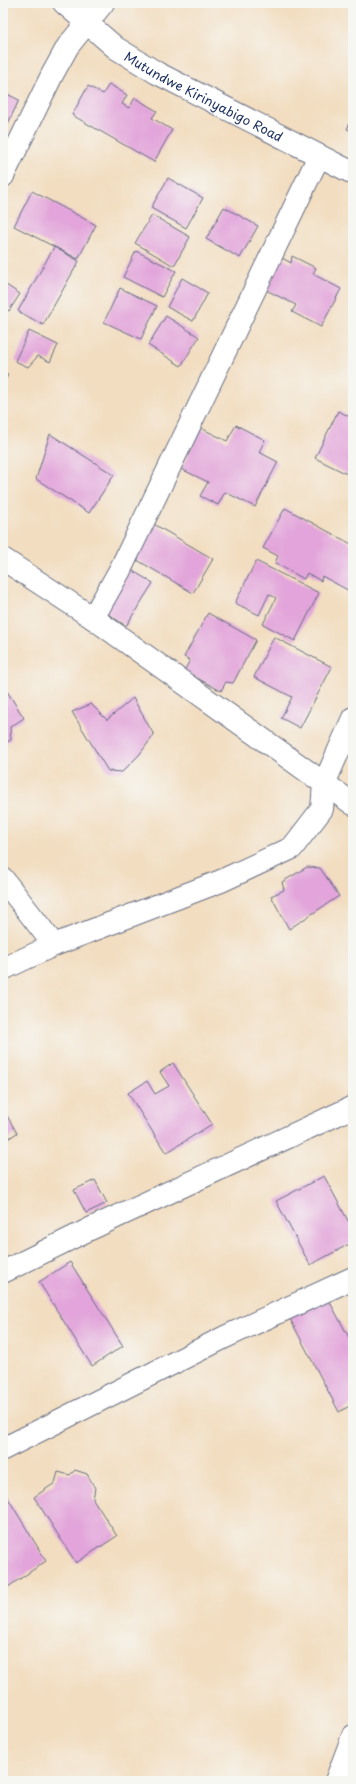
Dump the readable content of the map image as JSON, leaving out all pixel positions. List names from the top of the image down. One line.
{"streets":{"street":["Mutundwe Kirinyabigo Road"]}}
